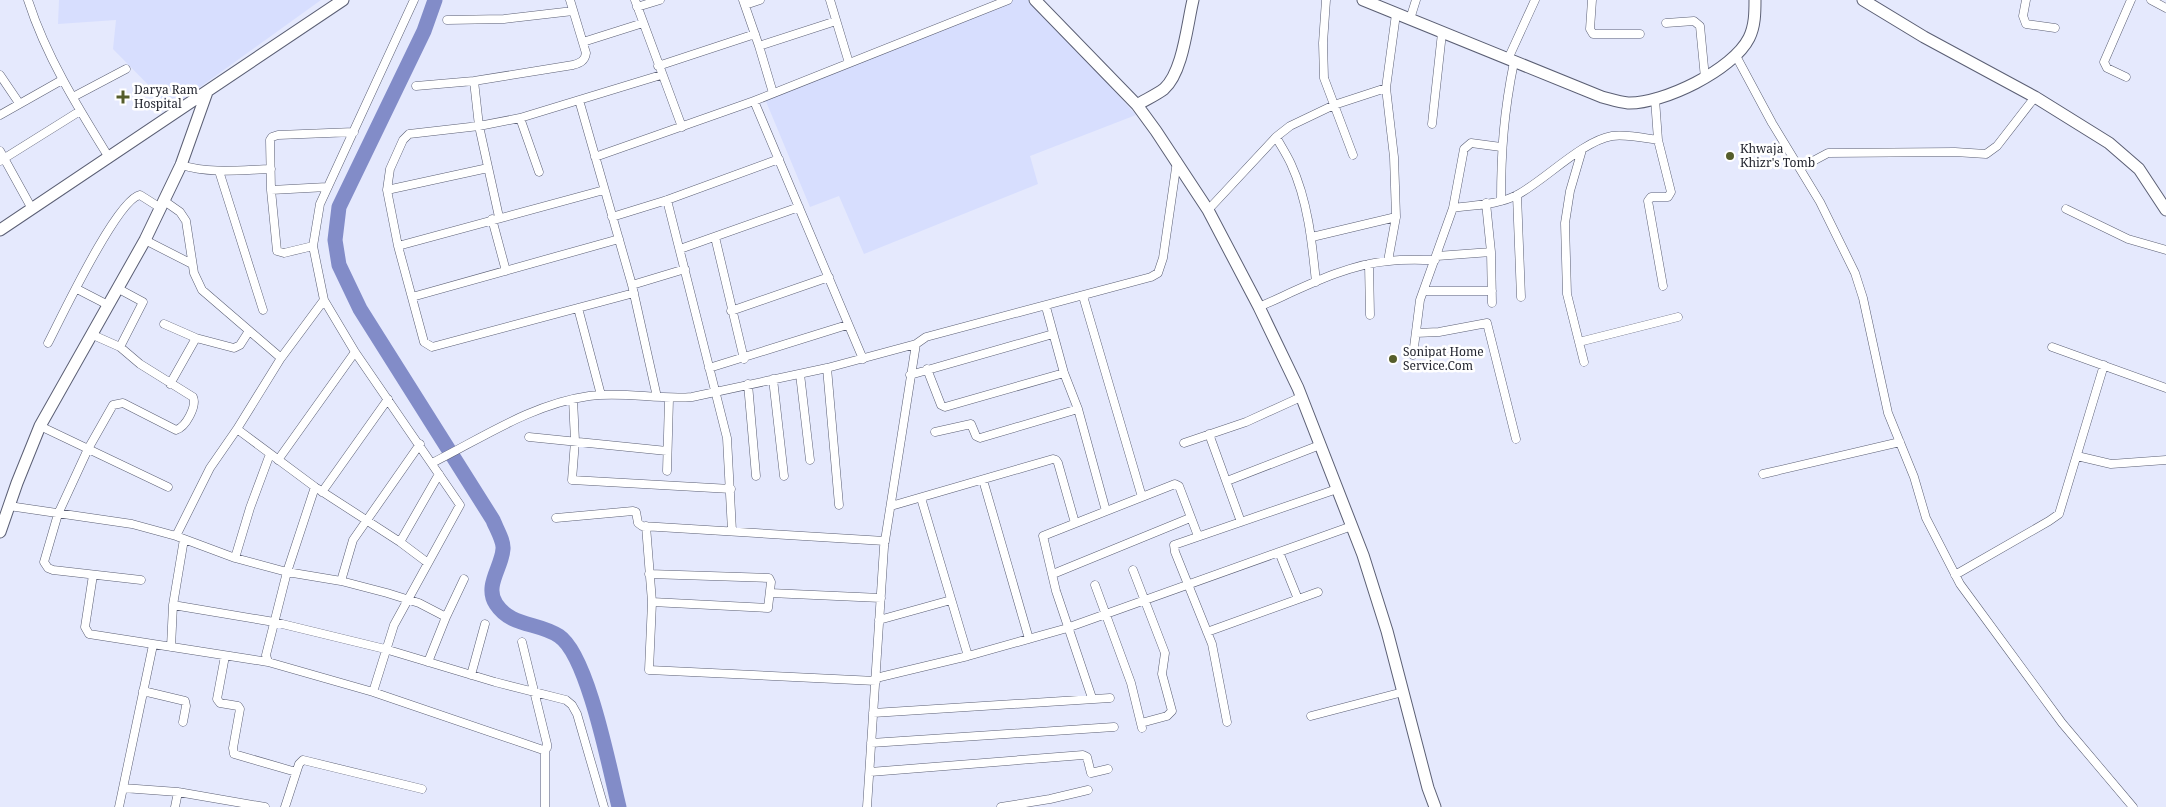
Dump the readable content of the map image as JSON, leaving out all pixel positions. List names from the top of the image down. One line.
{"places":{"health":["Darya Ram Hospital"],"other":["Khwaja Khizr's Tomb","Sonipat Home Service.Com"]}}
